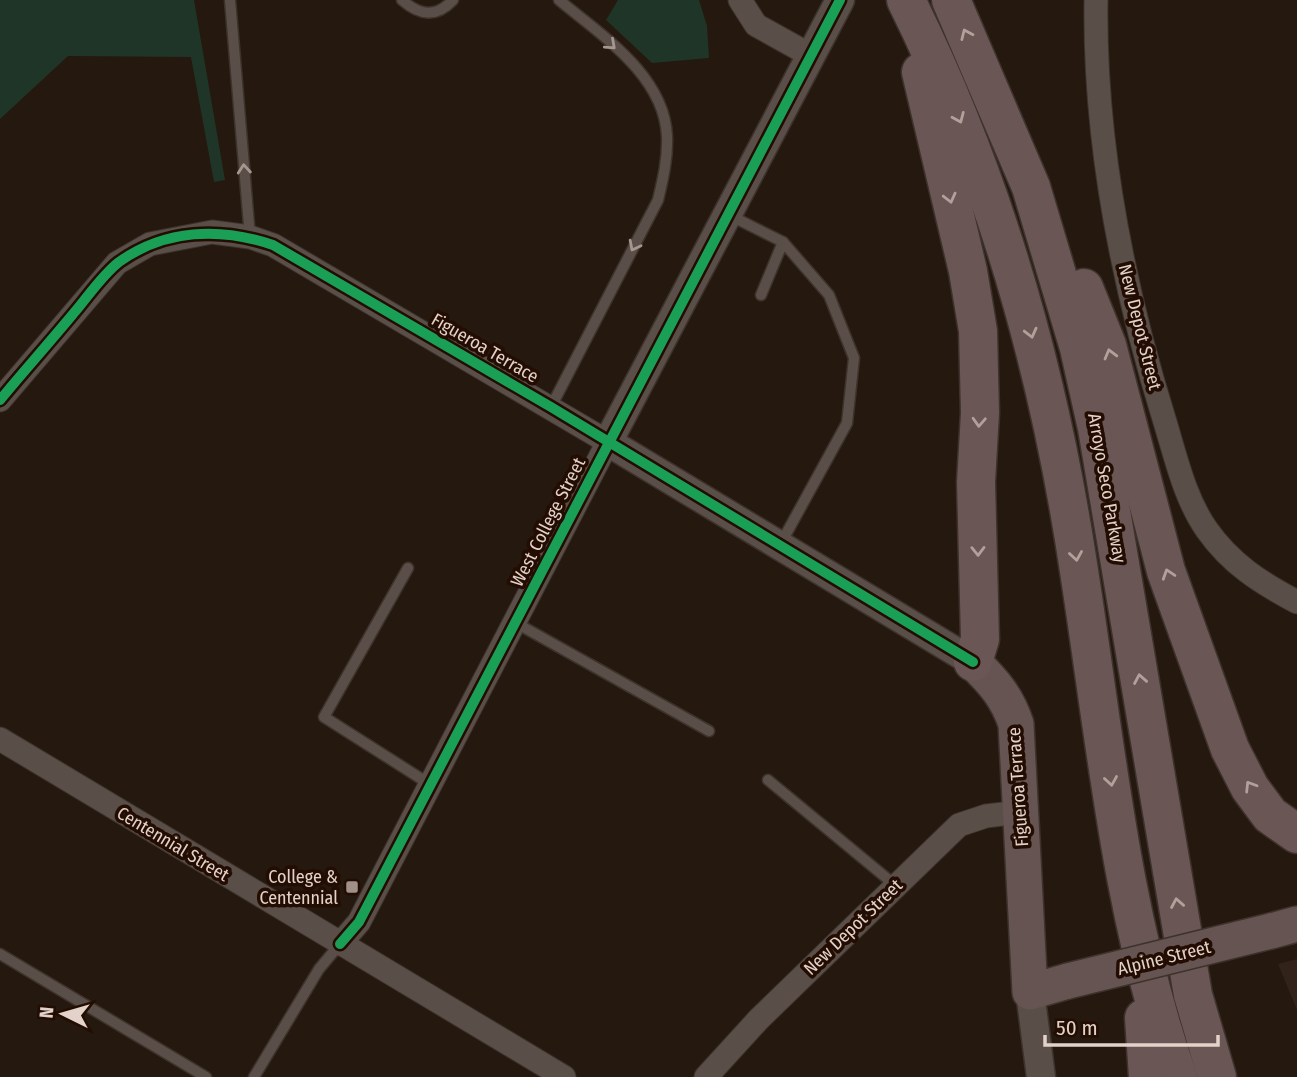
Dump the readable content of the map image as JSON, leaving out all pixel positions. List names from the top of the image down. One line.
{"streets":{"highway":["Arroyo Seco Parkway"],"main road":["Figueroa Terrace","Alpine Street"],"street":["New Depot Street","West College Street","Centennial Street"]},"crossings":[["New Depot Street","Figueroa Terrace"],["Figueroa Terrace","West College Street"],["Figueroa Terrace","Alpine Street"],["West College Street","Centennial Street"]],"places":{"transit":["College & Centennial"]},"scale_bar":"50 m","north":"left"}
